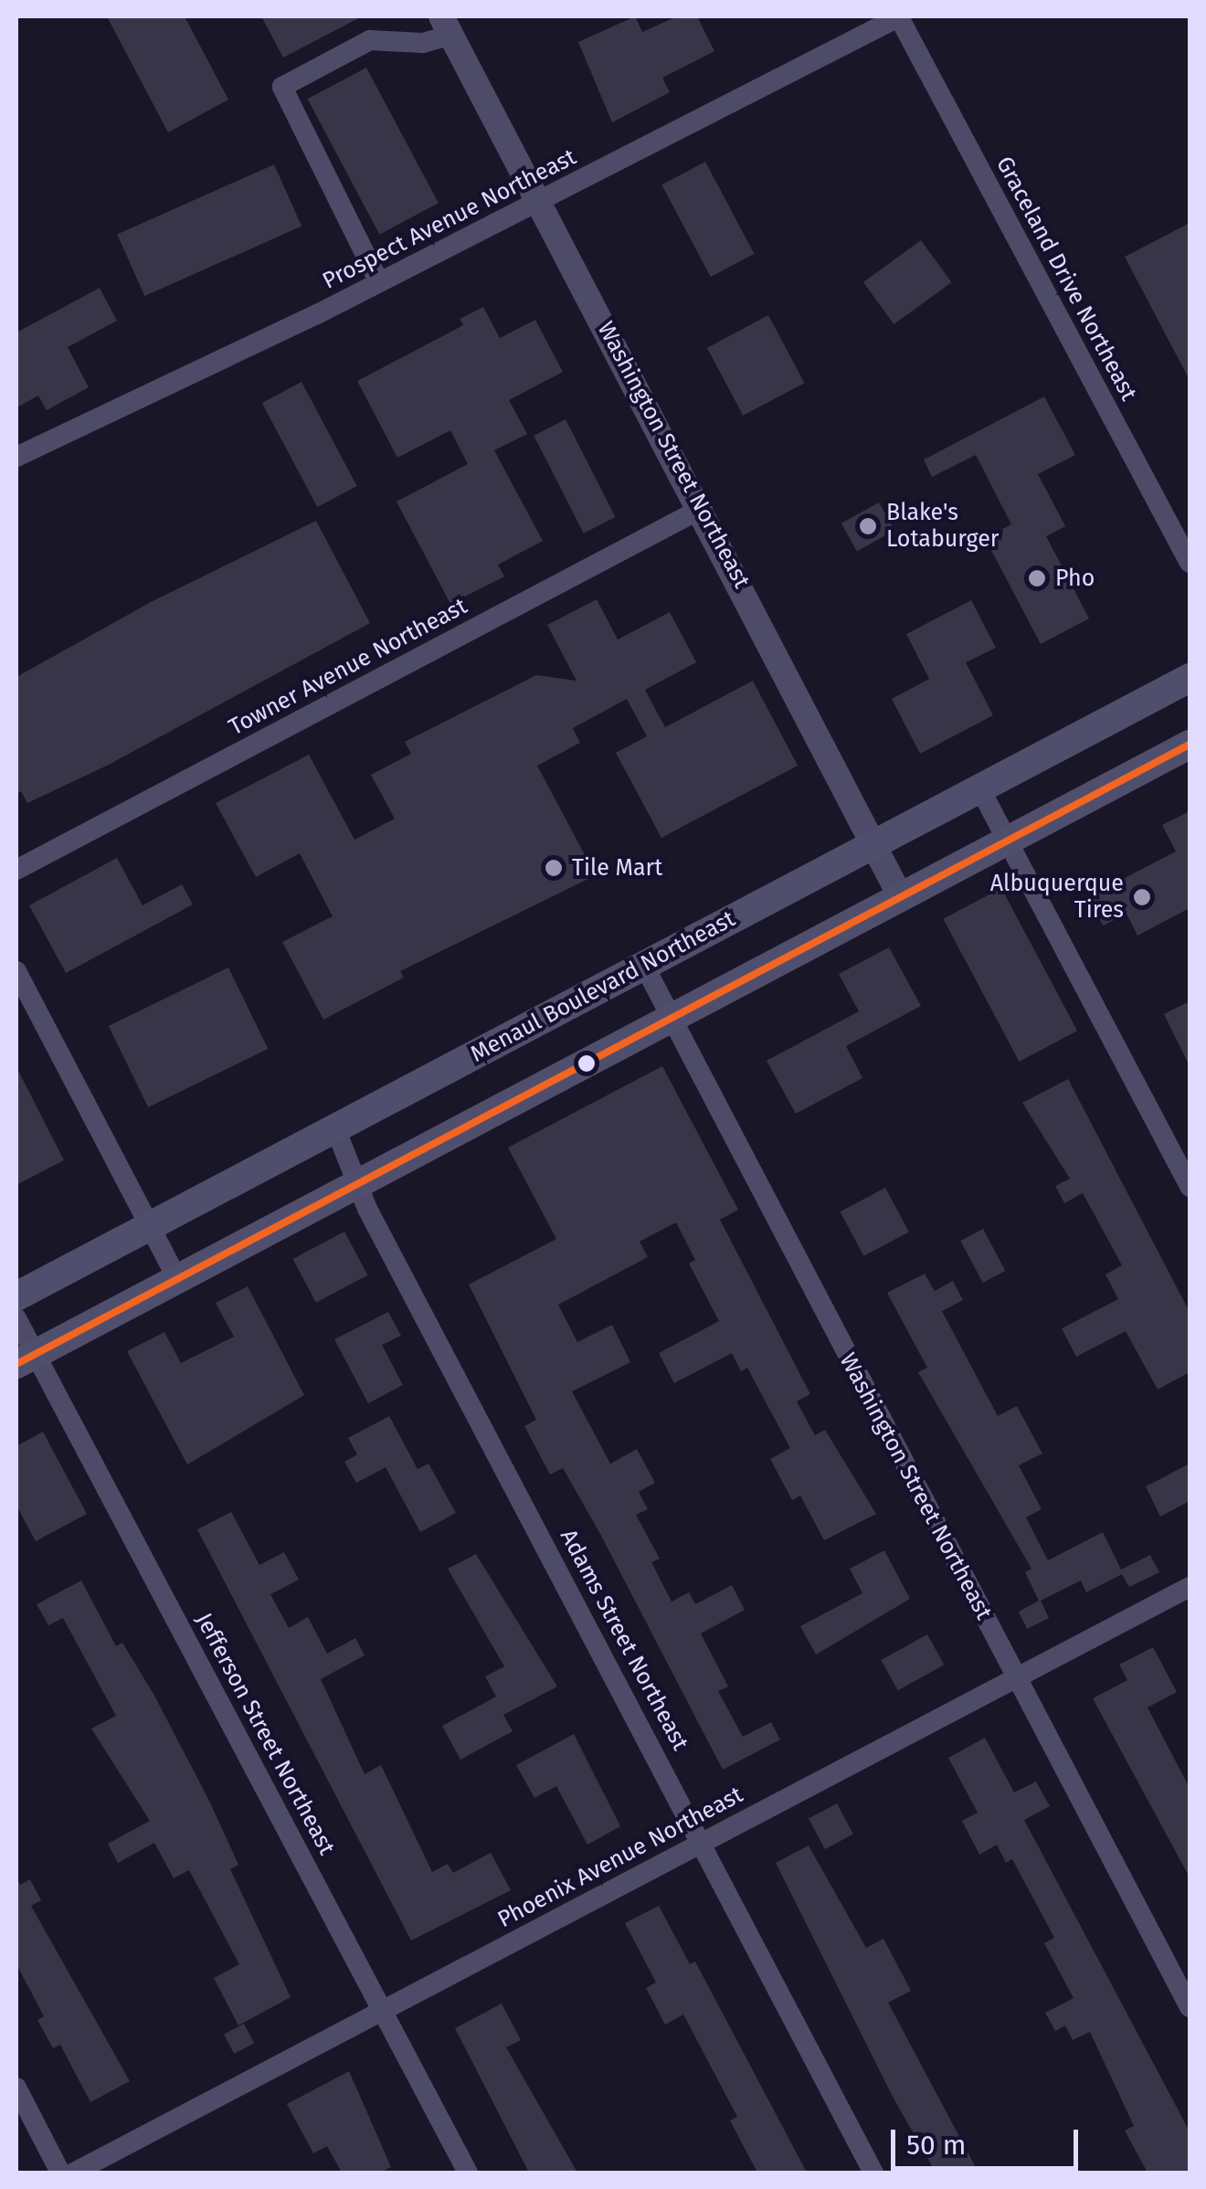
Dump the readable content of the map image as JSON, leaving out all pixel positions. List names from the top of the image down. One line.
{"streets":{"main road":["Menaul Boulevard Northeast"],"street":["Prospect Avenue Northeast","Graceland Drive Northeast","Washington Street Northeast","Towner Avenue Northeast","Adams Street Northeast","Jefferson Street Northeast","Phoenix Avenue Northeast"]},"crossings":[["Prospect Avenue Northeast","Graceland Drive Northeast"],["Prospect Avenue Northeast","Washington Street Northeast"],["Washington Street Northeast","Towner Avenue Northeast"],["Washington Street Northeast","Menaul Boulevard Northeast"],["Washington Street Northeast","Phoenix Avenue Northeast"],["Menaul Boulevard Northeast","Adams Street Northeast"],["Adams Street Northeast","Phoenix Avenue Northeast"],["Jefferson Street Northeast","Phoenix Avenue Northeast"]],"places":["Blake's Lotaburger","Pho","Tile Mart","Albuquerque Tires"],"scale_bar":"50 m"}
